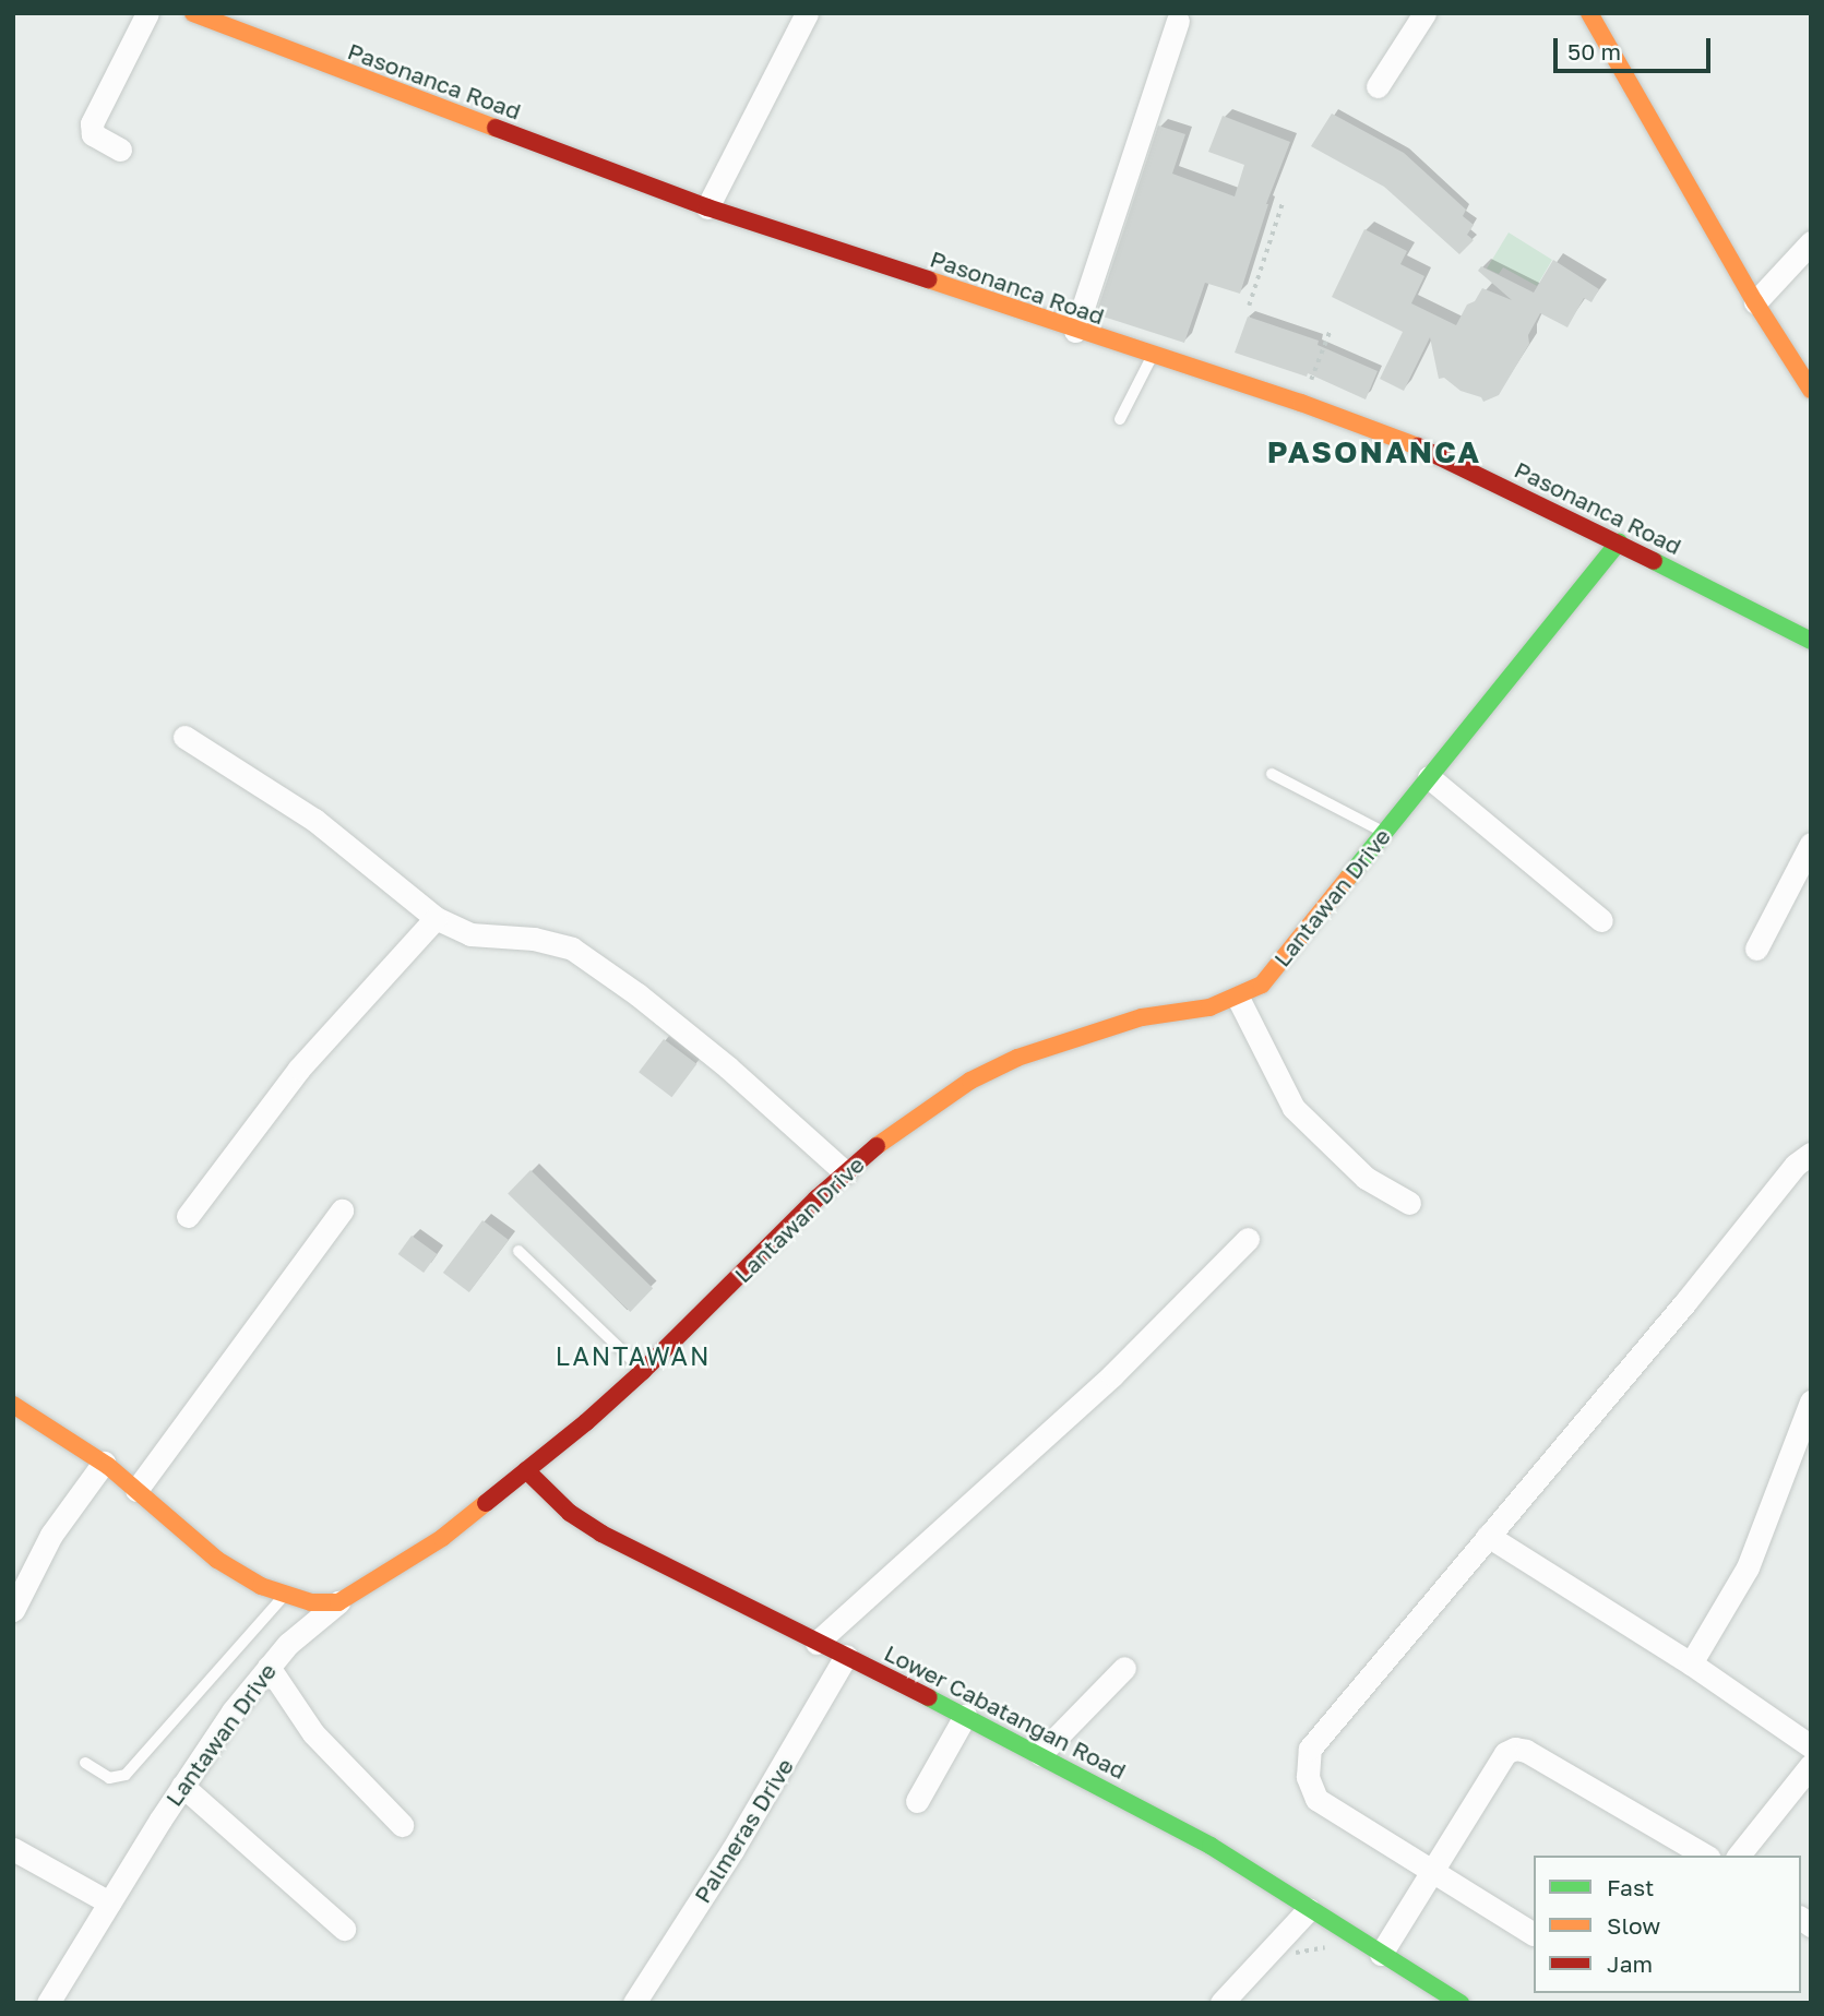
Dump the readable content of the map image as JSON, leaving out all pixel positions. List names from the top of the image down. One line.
{"streets":{"street":["Pasonanca Road","Lantawan Drive","Lower Cabatangan Road","Palmeras Drive"]},"crossings":[["Pasonanca Road","Lantawan Drive"],["Lantawan Drive","Lower Cabatangan Road"],["Lower Cabatangan Road","Palmeras Drive"]],"districts":["PASONANCA","LANTAWAN"],"legend":["Fast","Slow","Jam"],"scale_bar":"50 m"}
